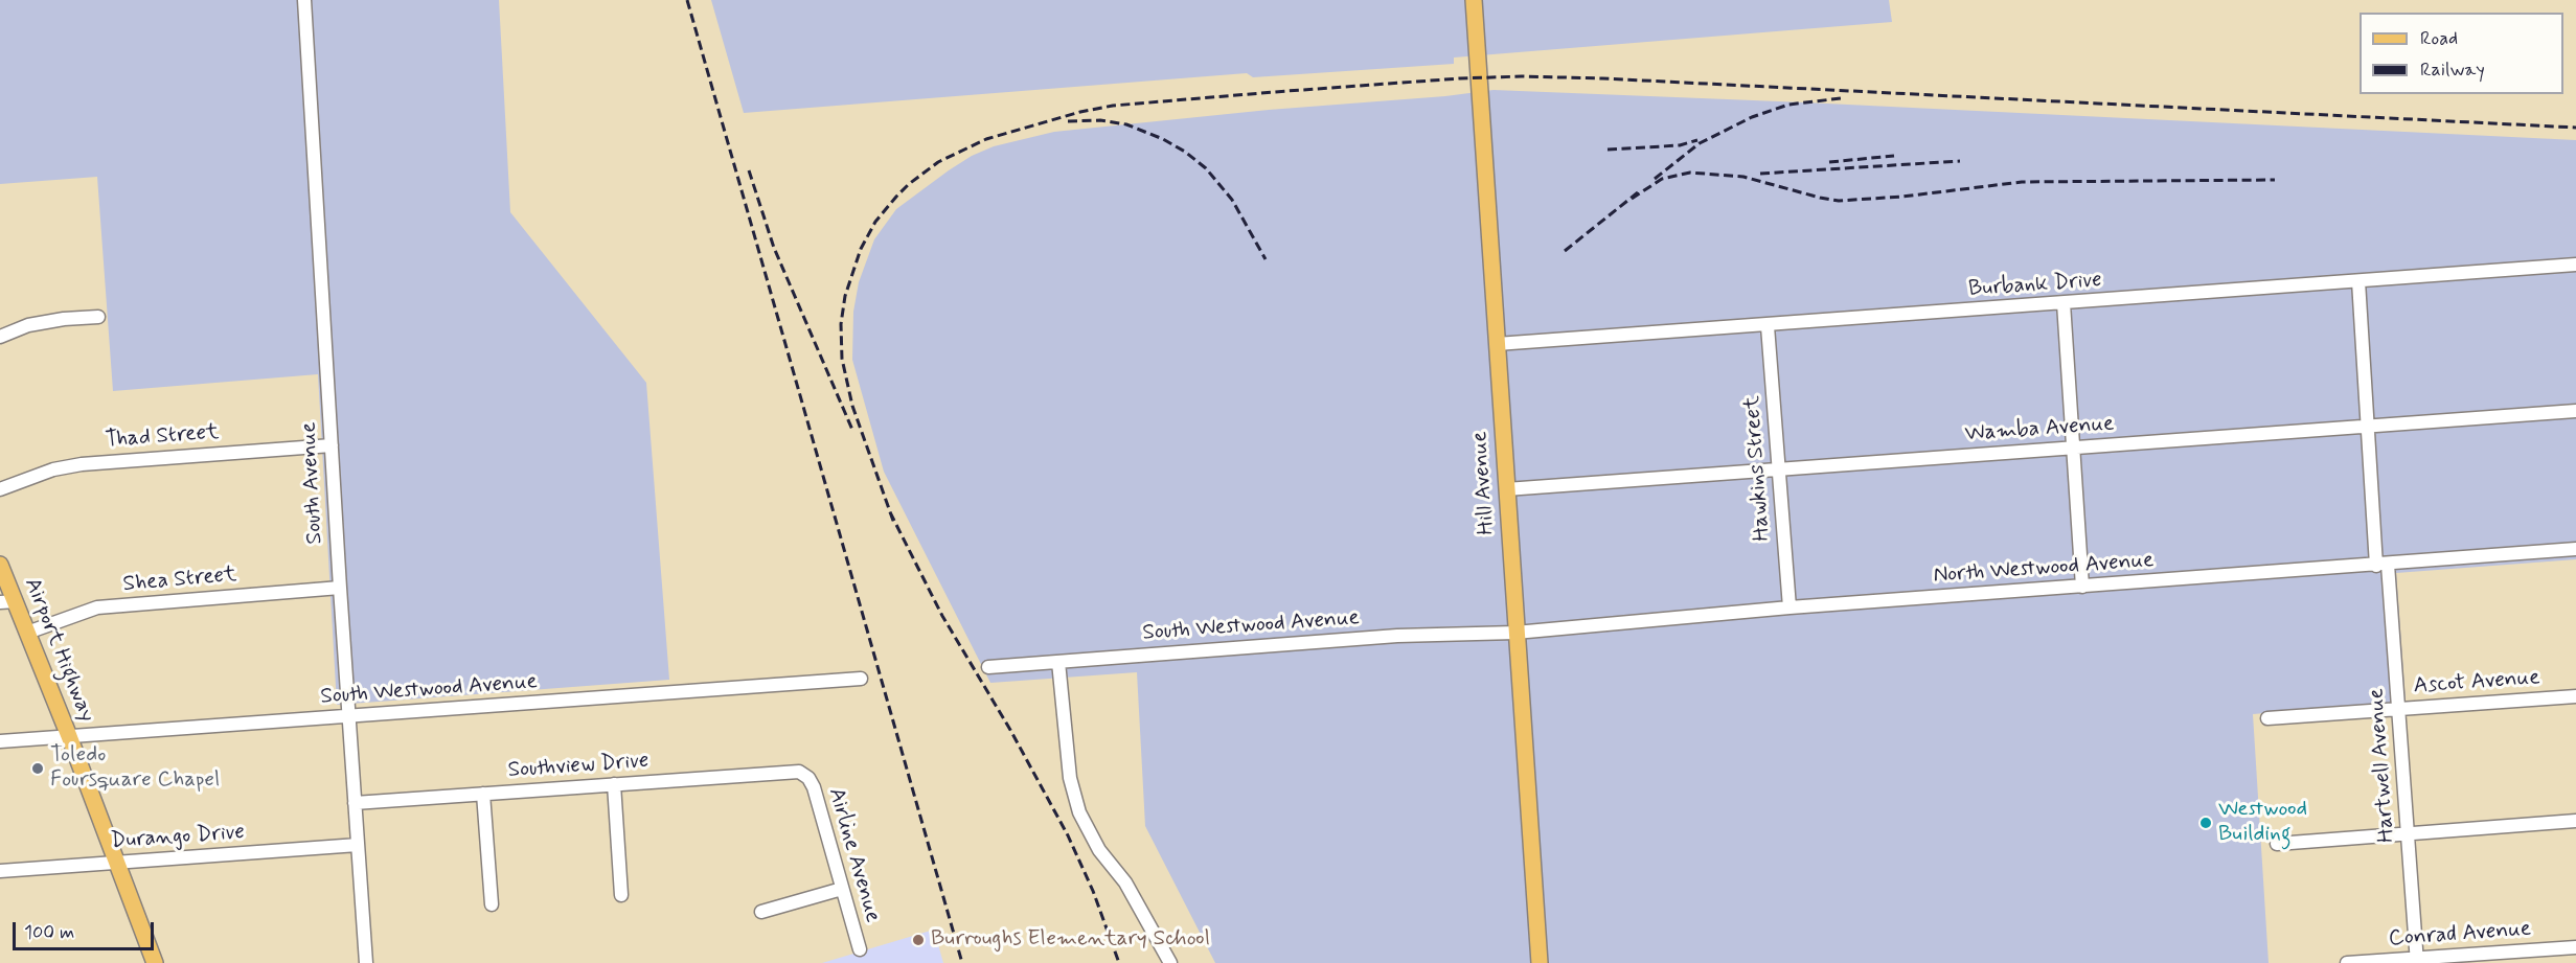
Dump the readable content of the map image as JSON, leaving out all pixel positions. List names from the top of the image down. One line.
{"streets":{"main road":["Hill Avenue","Airport Highway"],"street":["Burbank Drive","Wamba Avenue","Thad Street","Hawkins Street","South Avenue","North Westwood Avenue","Shea Street","South Westwood Avenue","Ascot Avenue","Hartwell Avenue","Southview Drive","Durango Drive","Airline Avenue","Conrad Avenue"]},"crossings":[["Burbank Drive","Hawkins Street"],["Burbank Drive","Hill Avenue"],["Burbank Drive","Hartwell Avenue"],["Wamba Avenue","Hawkins Street"],["Wamba Avenue","Hill Avenue"],["Wamba Avenue","Hartwell Avenue"],["Thad Street","South Avenue"],["Hawkins Street","North Westwood Avenue"],["South Avenue","Shea Street"],["South Avenue","South Westwood Avenue"],["South Avenue","Southview Drive"],["South Avenue","Durango Drive"],["Hill Avenue","North Westwood Avenue"],["Hill Avenue","South Westwood Avenue"],["North Westwood Avenue","South Westwood Avenue"],["North Westwood Avenue","Hartwell Avenue"],["Shea Street","Airport Highway"],["South Westwood Avenue","Airport Highway"],["Airport Highway","Durango Drive"],["Ascot Avenue","Hartwell Avenue"],["Hartwell Avenue","Conrad Avenue"],["Southview Drive","Airline Avenue"]],"places":["Toledo Foursquare Chapel","Westwood Building","Burroughs Elementary School"],"legend":["Road","Railway"],"scale_bar":"100 m"}
